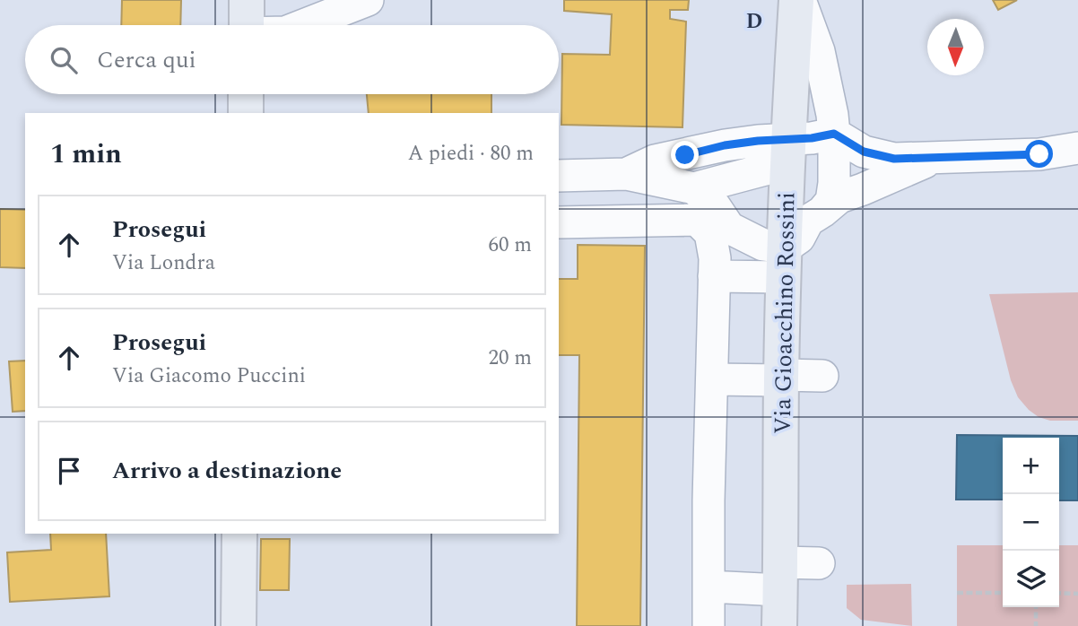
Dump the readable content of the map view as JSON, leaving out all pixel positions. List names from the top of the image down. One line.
{"streets":{"main road":["Via Gioacchino Rossini"]},"north":"bottom","page":{"search":"Cerca qui","heading":["1 min","A piedi · 80 m"],"list":[["Prosegui","Via Londra","60 m"],["Prosegui","Via Giacomo Puccini","20 m"],"Arrivo a destinazione"],"map_buttons":["+","−"]},"grid":{"columns":["D"]}}
